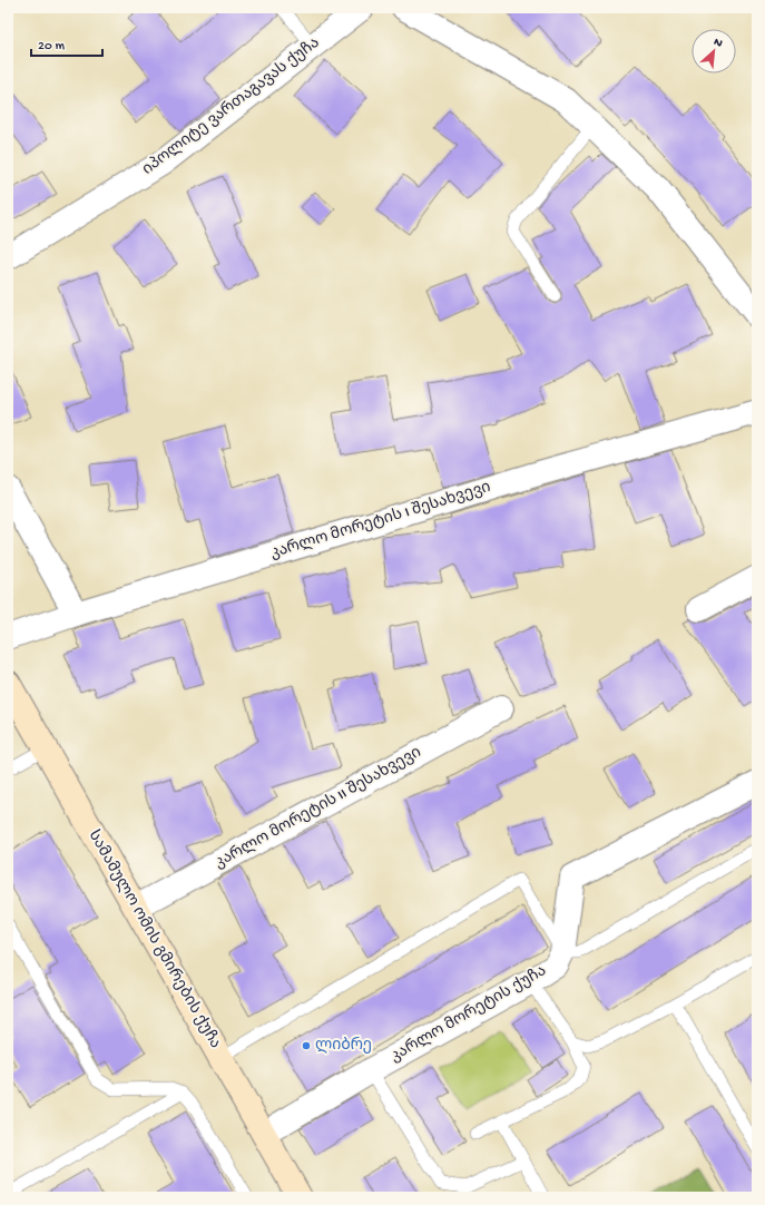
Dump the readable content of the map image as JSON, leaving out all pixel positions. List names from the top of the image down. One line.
{"streets":{"street":["იპოლიტე ვართაგავას ქუჩა","კარლო მორეტის I შესახვევი","კარლო მორეტის II შესახვევი","სამამულო ომის გმირების ქუჩა","კარლო მორეტის ქუჩა"]},"crossings":[["კარლო მორეტის II შესახვევი","სამამულო ომის გმირების ქუჩა"],["სამამულო ომის გმირების ქუჩა","კარლო მორეტის ქუჩა"]],"places":["ლიბრე"],"scale_bar":"20 m","north":"top right"}
